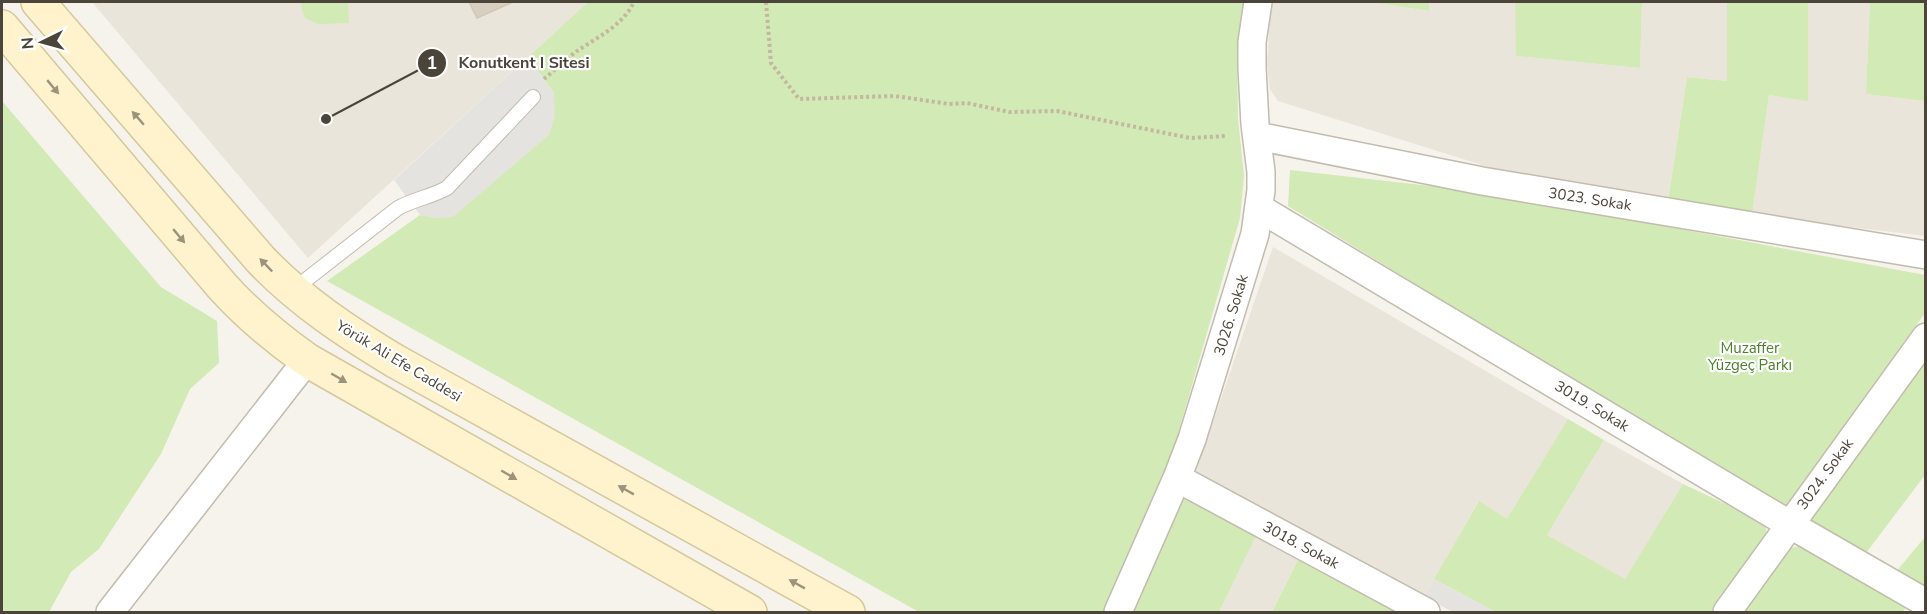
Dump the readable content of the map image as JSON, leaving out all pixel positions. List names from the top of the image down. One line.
{"streets":{"street":["3023. Sokak","3026. Sokak","Yörük Ali Efe Caddesi","3019. Sokak","3024. Sokak","3018. Sokak"]},"crossings":[["3023. Sokak","3026. Sokak"],["3026. Sokak","3019. Sokak"],["3026. Sokak","3018. Sokak"],["3019. Sokak","3024. Sokak"]],"parks":["Muzaffer Yüzgeç Parkı"],"places":["Konutkent I Sitesi"],"north":"left"}
